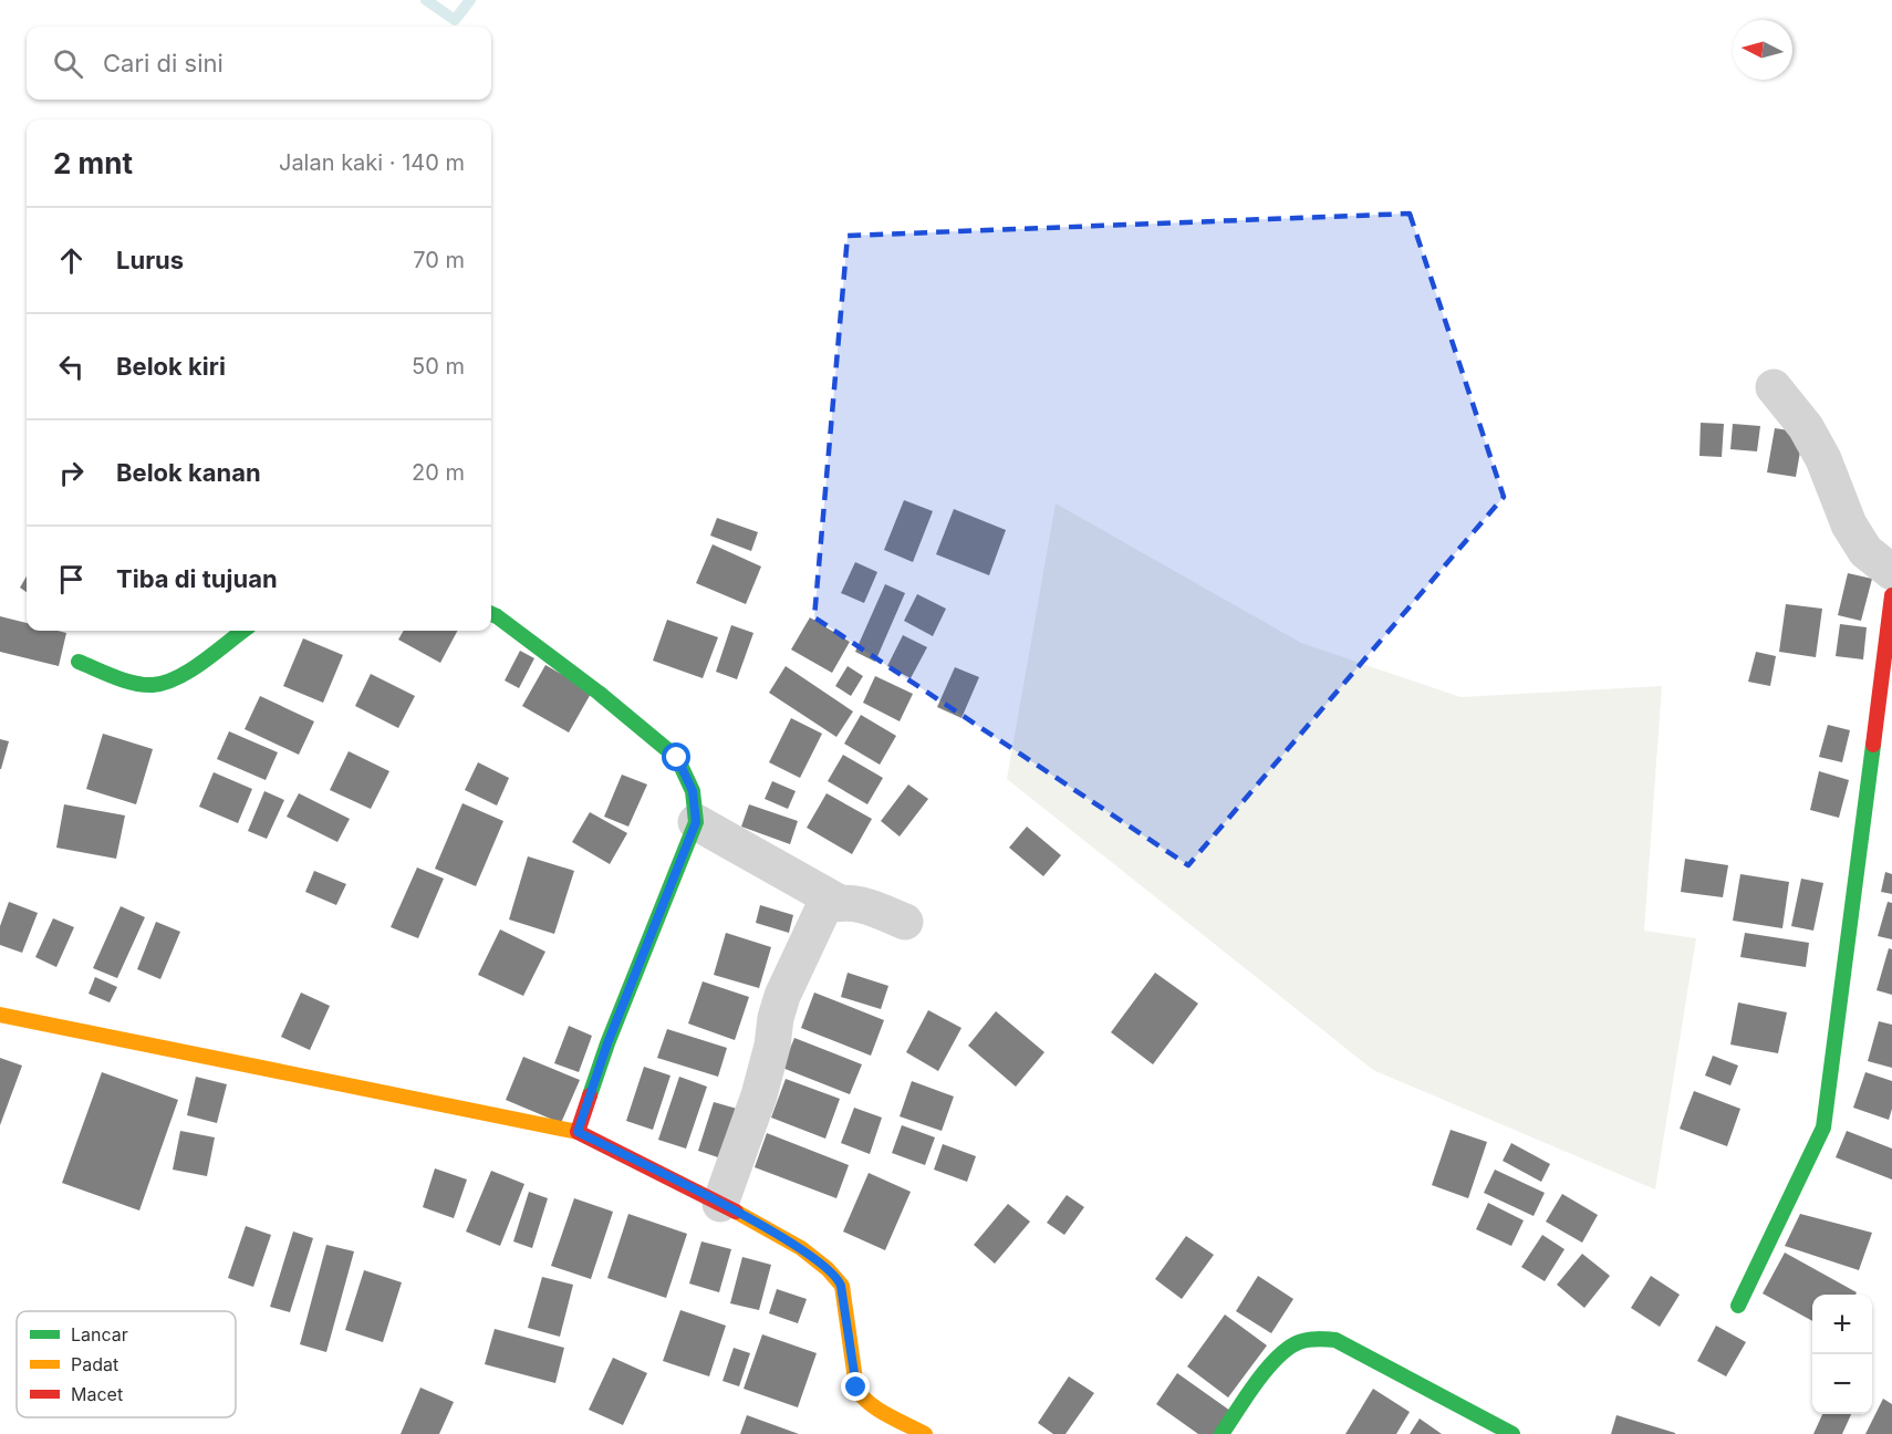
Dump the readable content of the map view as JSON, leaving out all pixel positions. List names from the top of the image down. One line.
{"legend":["Lancar","Padat","Macet"],"north":"left","page":{"search":"Cari di sini","heading":["2 mnt","Jalan kaki · 140 m"],"list":[["Lurus","70 m"],["Belok kiri","50 m"],["Belok kanan","20 m"],"Tiba di tujuan"],"map_buttons":["+","−"]}}
